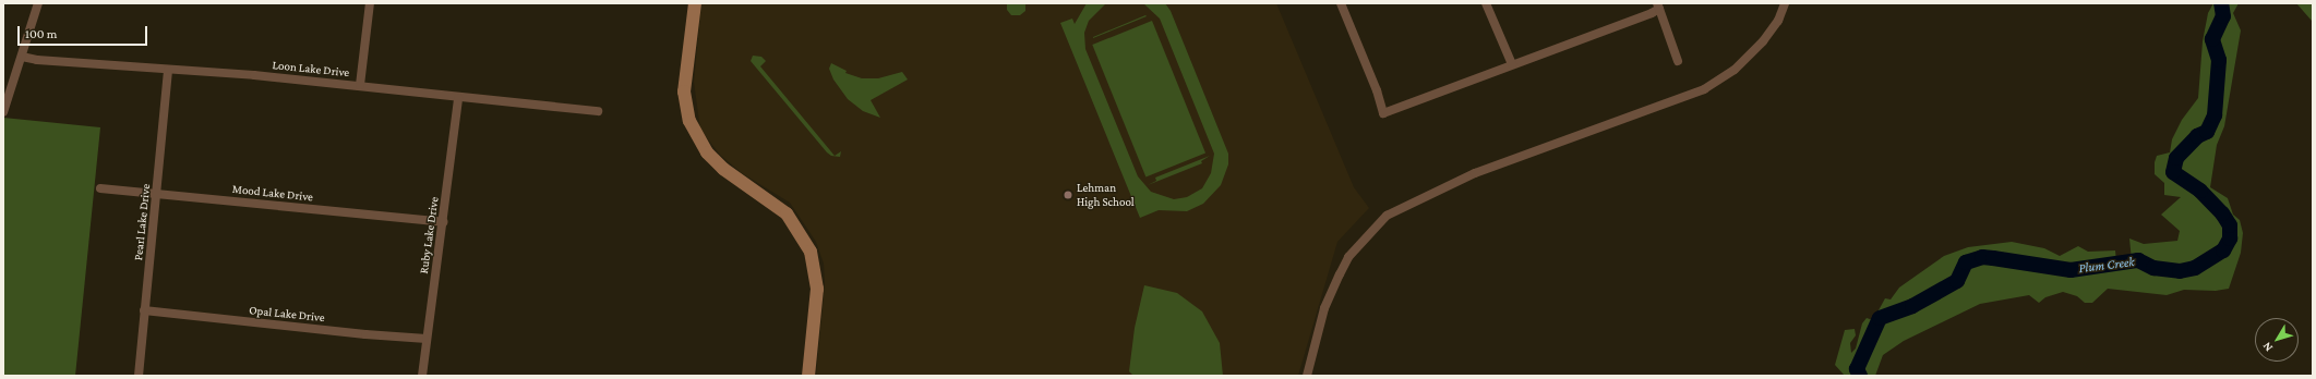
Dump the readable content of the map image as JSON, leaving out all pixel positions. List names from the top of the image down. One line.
{"streets":{"street":["Loon Lake Drive","Mood Lake Drive","Pearl Lake Drive","Ruby Lake Drive","Opal Lake Drive"]},"crossings":[["Loon Lake Drive","Pearl Lake Drive"],["Loon Lake Drive","Ruby Lake Drive"],["Mood Lake Drive","Pearl Lake Drive"],["Mood Lake Drive","Ruby Lake Drive"],["Pearl Lake Drive","Opal Lake Drive"],["Ruby Lake Drive","Opal Lake Drive"]],"water":["Plum Creek"],"places":["Lehman High School"],"scale_bar":"100 m","north":"bottom left"}
